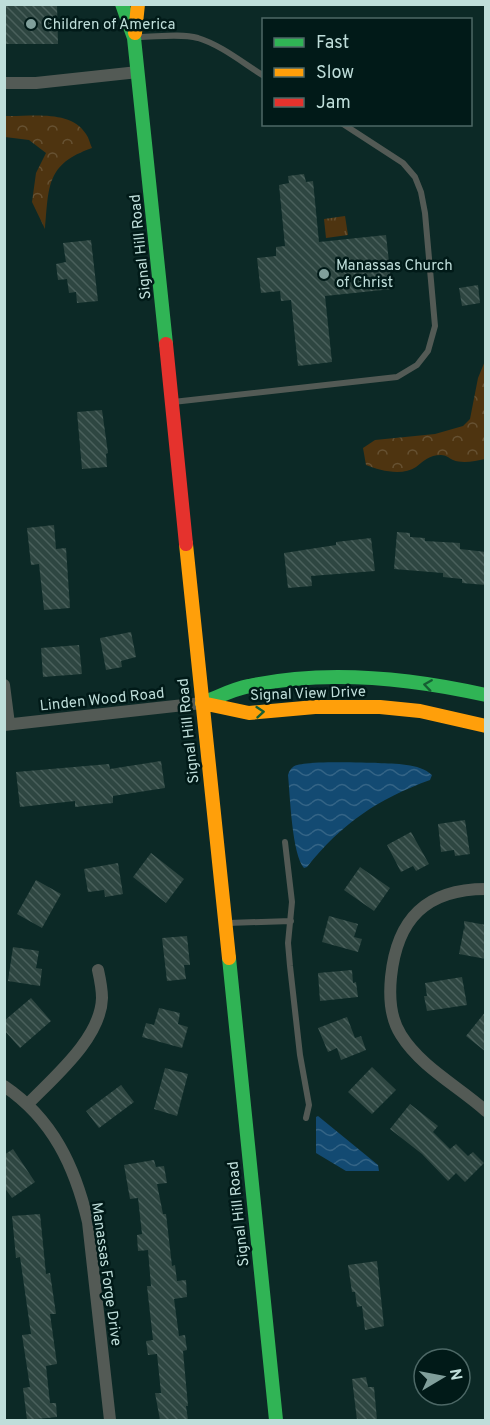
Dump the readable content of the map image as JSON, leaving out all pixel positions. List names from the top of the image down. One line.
{"streets":{"main road":["Signal Hill Road","Signal View Drive"],"street":["Linden Wood Road","Manassas Forge Drive"]},"crossings":[["Signal Hill Road","Signal View Drive"],["Signal Hill Road","Linden Wood Road"],["Signal View Drive","Linden Wood Road"]],"places":["Children of America","Manassas Church of Christ"],"legend":["Fast","Slow","Jam"],"north":"right"}
